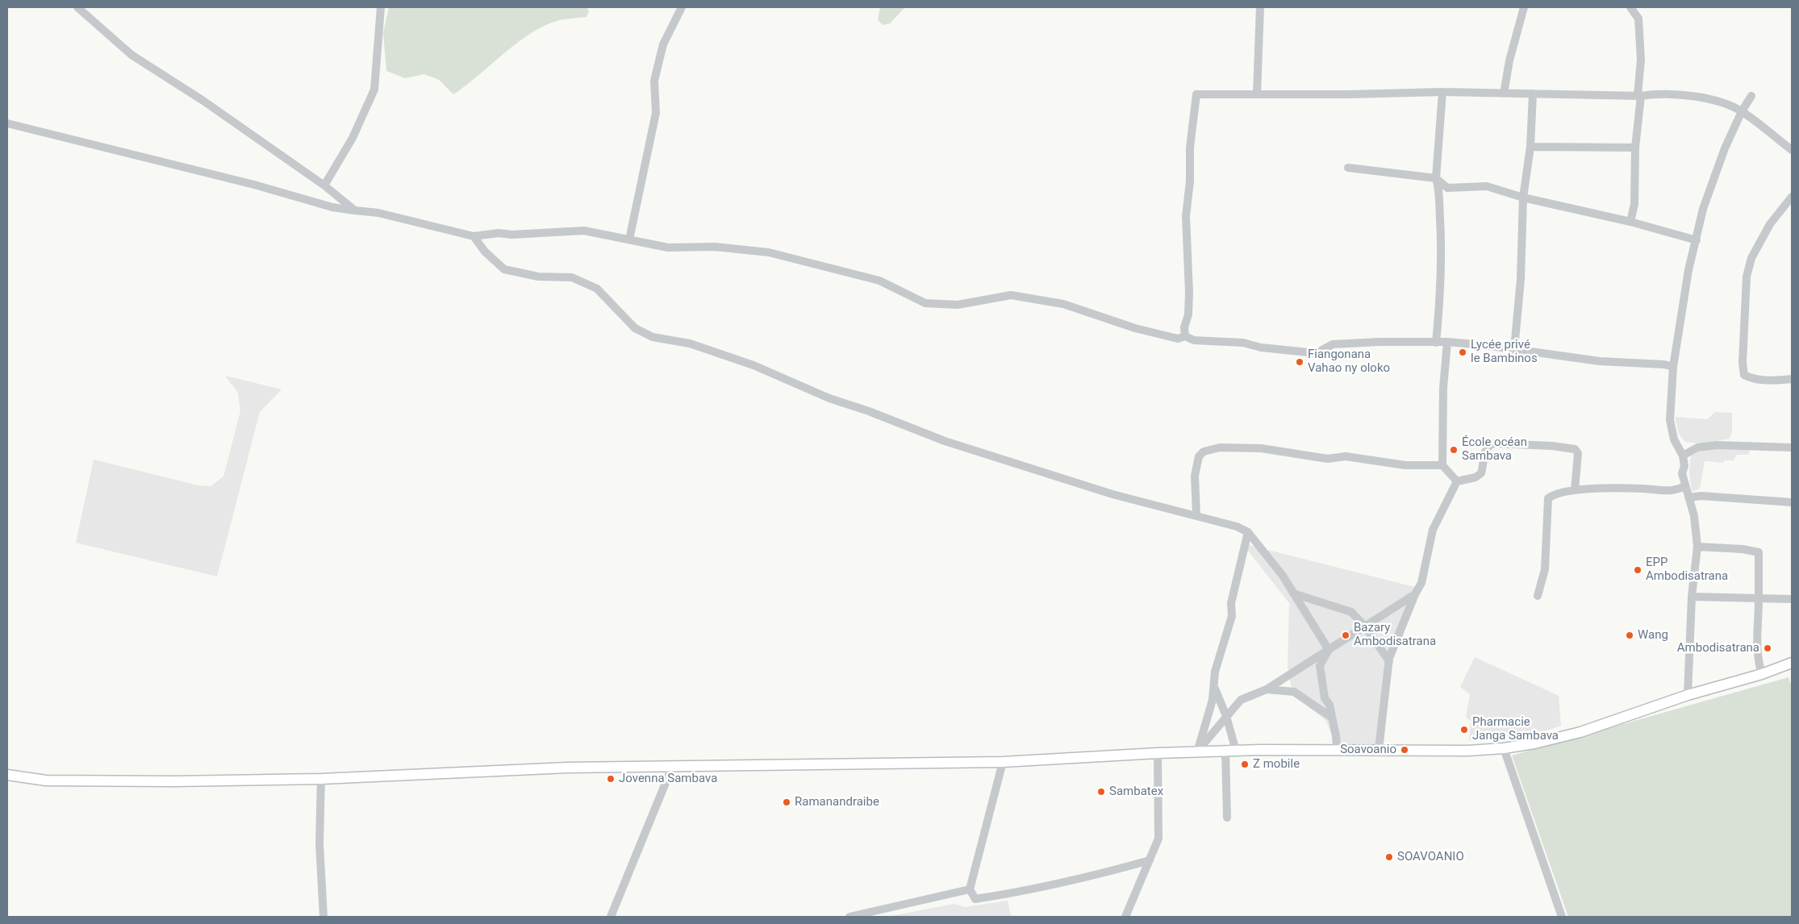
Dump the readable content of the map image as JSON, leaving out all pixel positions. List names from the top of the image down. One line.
{"places":["Lycée privé le Bambinos","Fiangonana Vahao ny oloko","École océan Sambava","EPP Ambodisatrana","Bazary Ambodisatrana","Wang","Ambodisatrana","Pharmacie Janga Sambava","Soavoanio","Z mobile","Jovenna Sambava","Sambatex","Ramanandraibe","SOAVOANIO"]}
